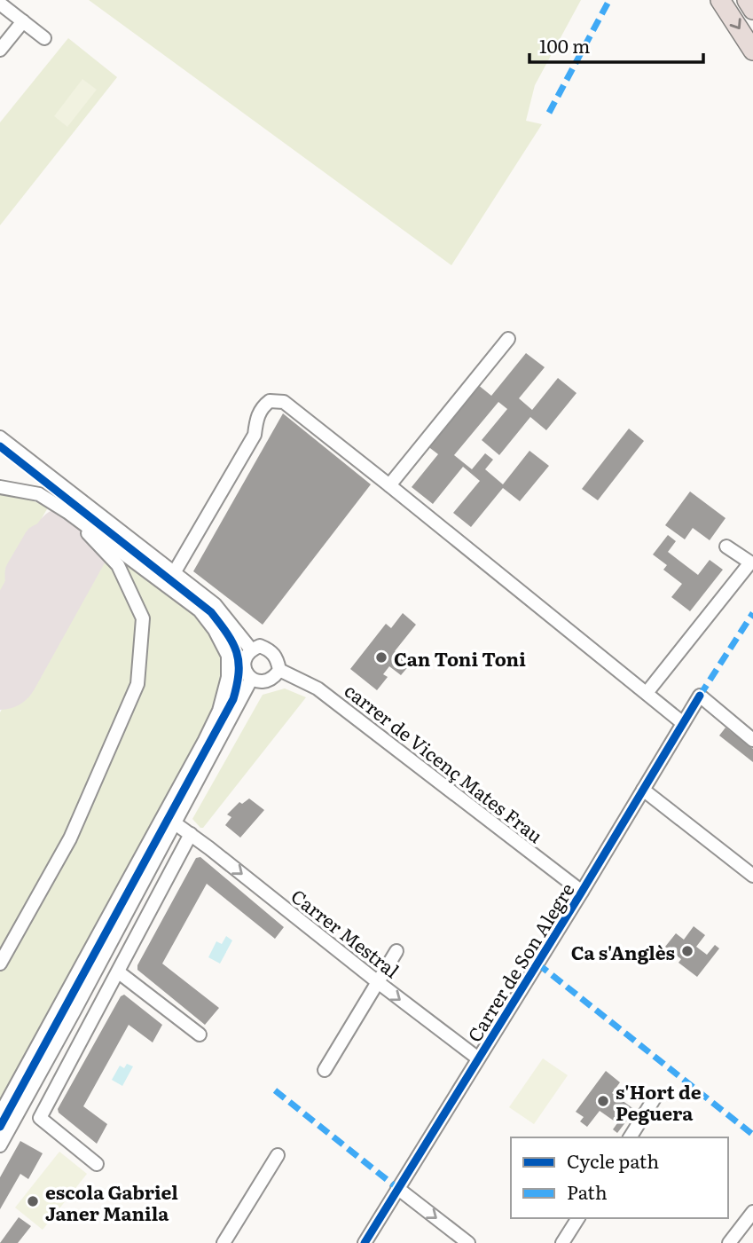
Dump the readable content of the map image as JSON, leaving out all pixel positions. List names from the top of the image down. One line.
{"streets":{"street":["carrer de Vicenç Mates Frau","Carrer Mestral","Carrer de Son Alegre"]},"crossings":[["carrer de Vicenç Mates Frau","Carrer de Son Alegre"],["Carrer Mestral","Carrer de Son Alegre"]],"one_way":["Carrer Mestral"],"places":["Can Toni Toni","Ca s'Anglès","s'Hort de Peguera","escola Gabriel Janer Manila"],"legend":["Cycle path","Path"],"scale_bar":"100 m"}
